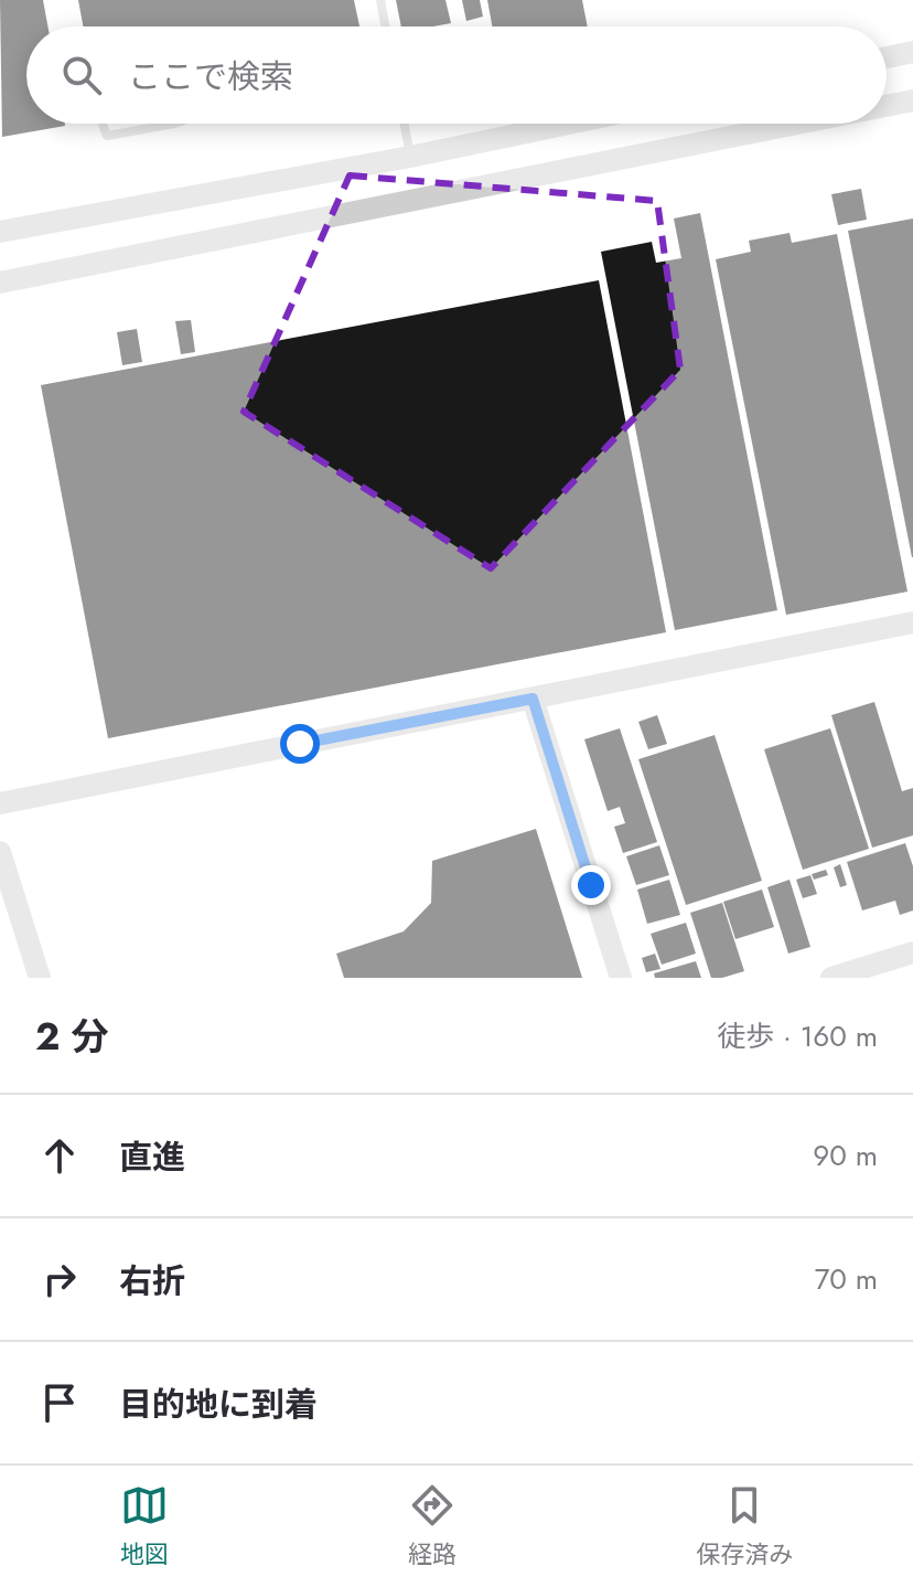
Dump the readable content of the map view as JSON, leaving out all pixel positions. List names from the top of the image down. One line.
{"page":{"search":"ここで検索","heading":["2 分","徒歩 · 160 m"],"list":[["直進","90 m"],["右折","70 m"],"目的地に到着"],"nav":["地図","経路","保存済み"]}}
